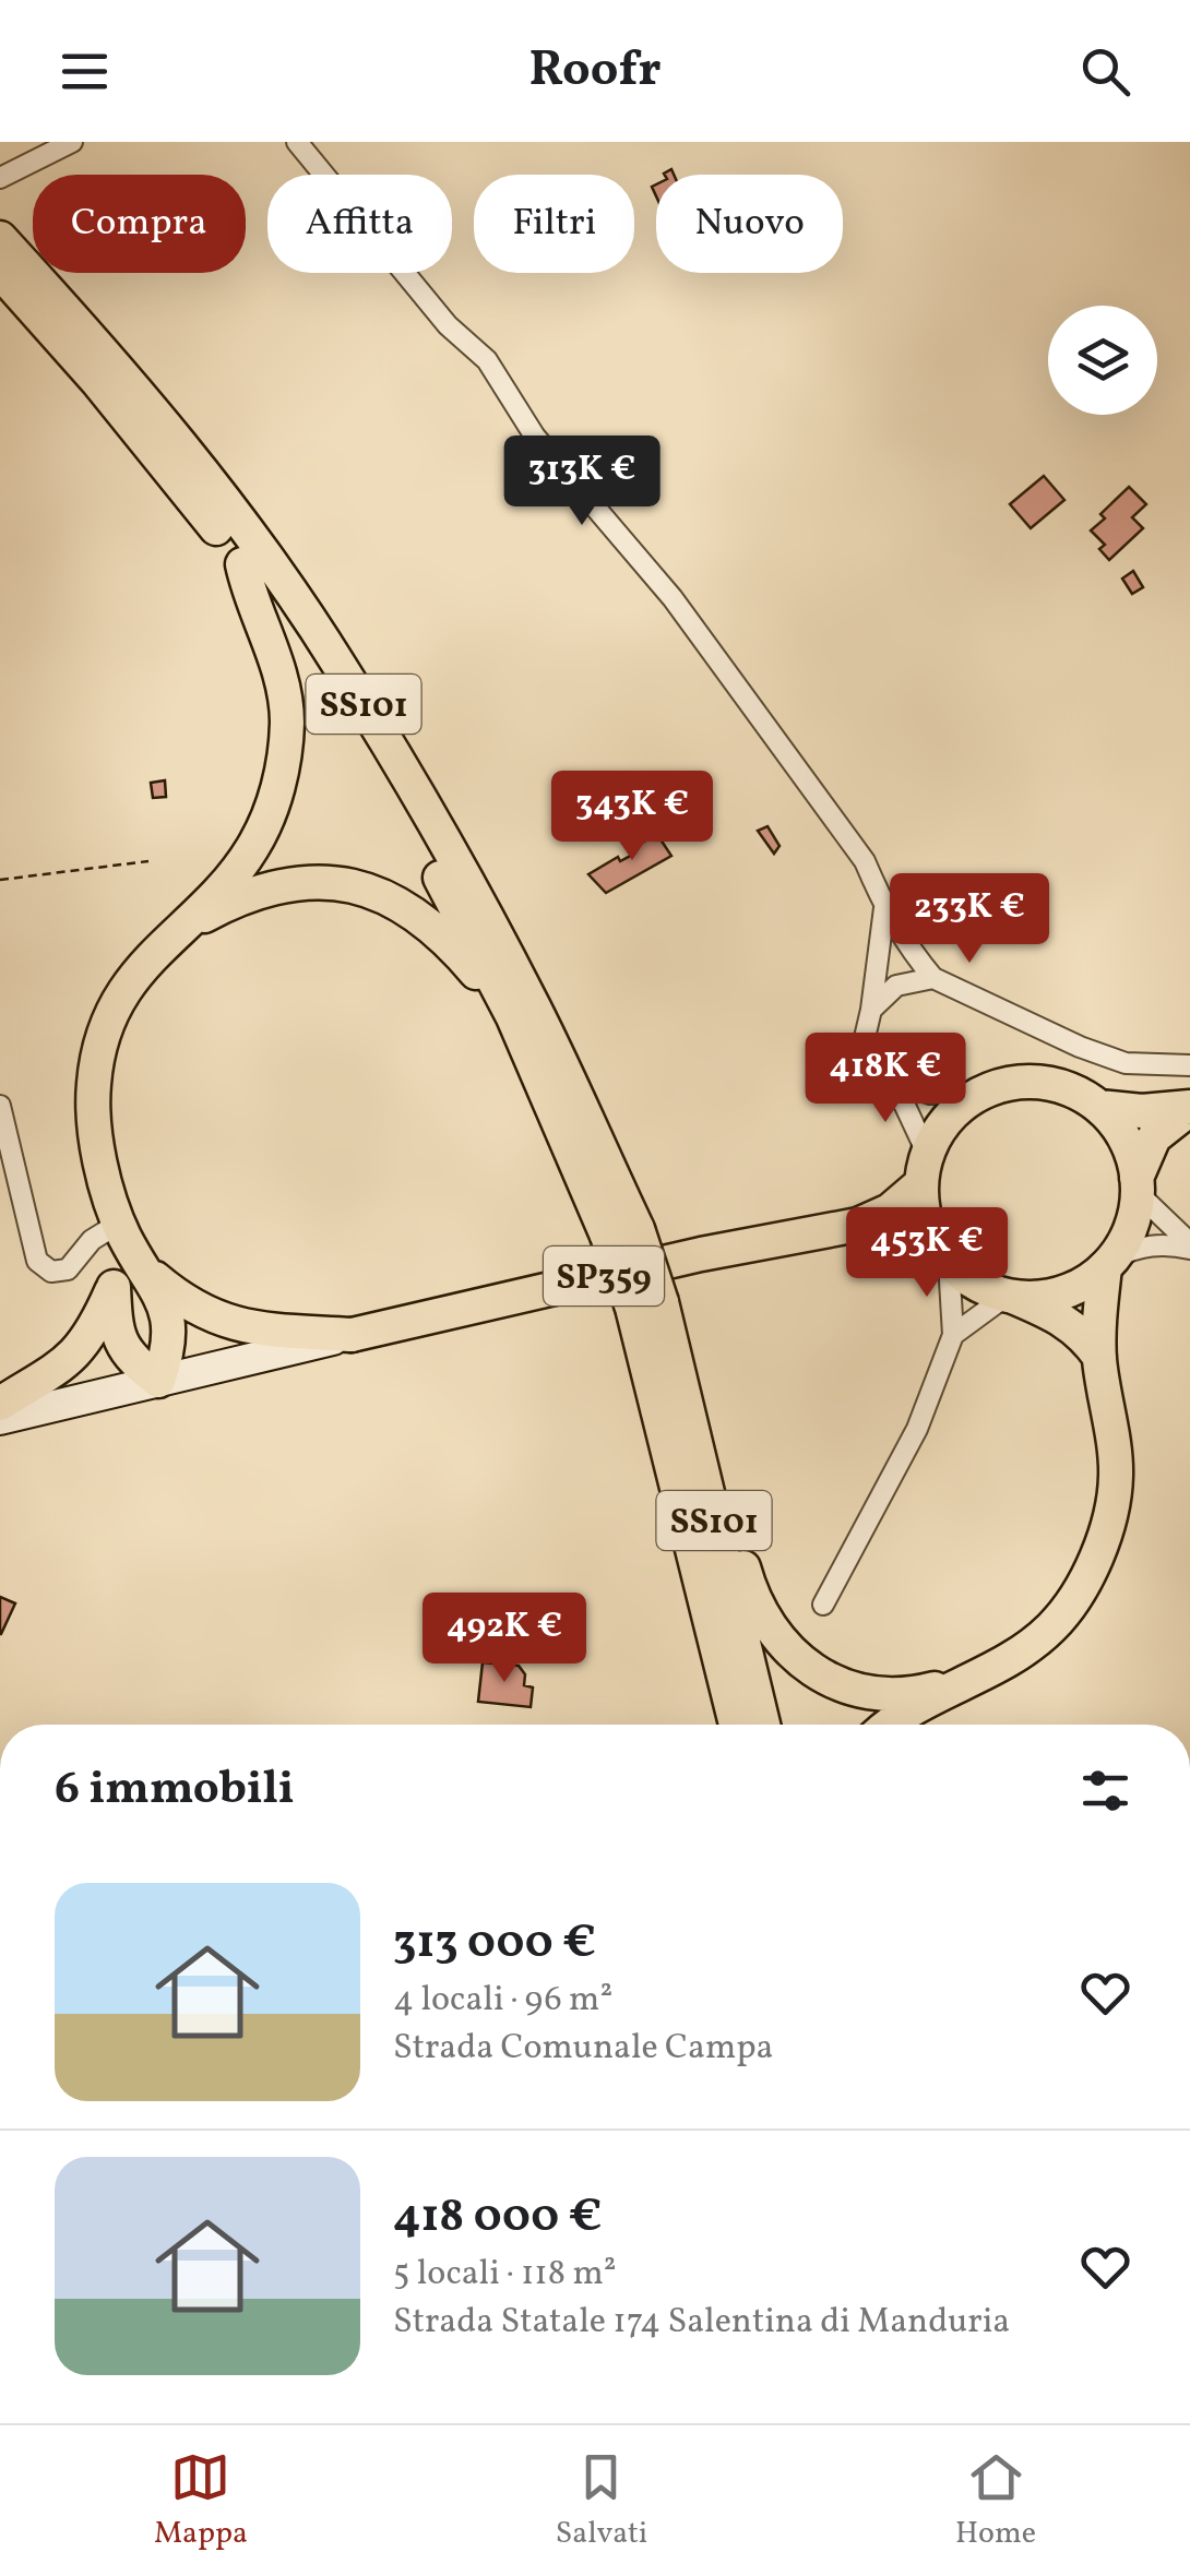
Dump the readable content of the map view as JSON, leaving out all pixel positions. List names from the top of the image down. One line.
{"streets":{"main road":["SS101","SP359"]},"page":{"header":"Roofr","chip":["Compra","Affitta","Filtri","Nuovo"],"price":["313K €","343K €","233K €","418K €","453K €","492K €"],"heading":"6 immobili","list":[{"name":"313 000 €","note":"4 locali · 96 m² · Strada Comunale Campa"},{"name":"418 000 €","note":"5 locali · 118 m² · Strada Statale 174 Salentina di Manduria"}],"tabs":["Mappa","Salvati","Home"]}}
